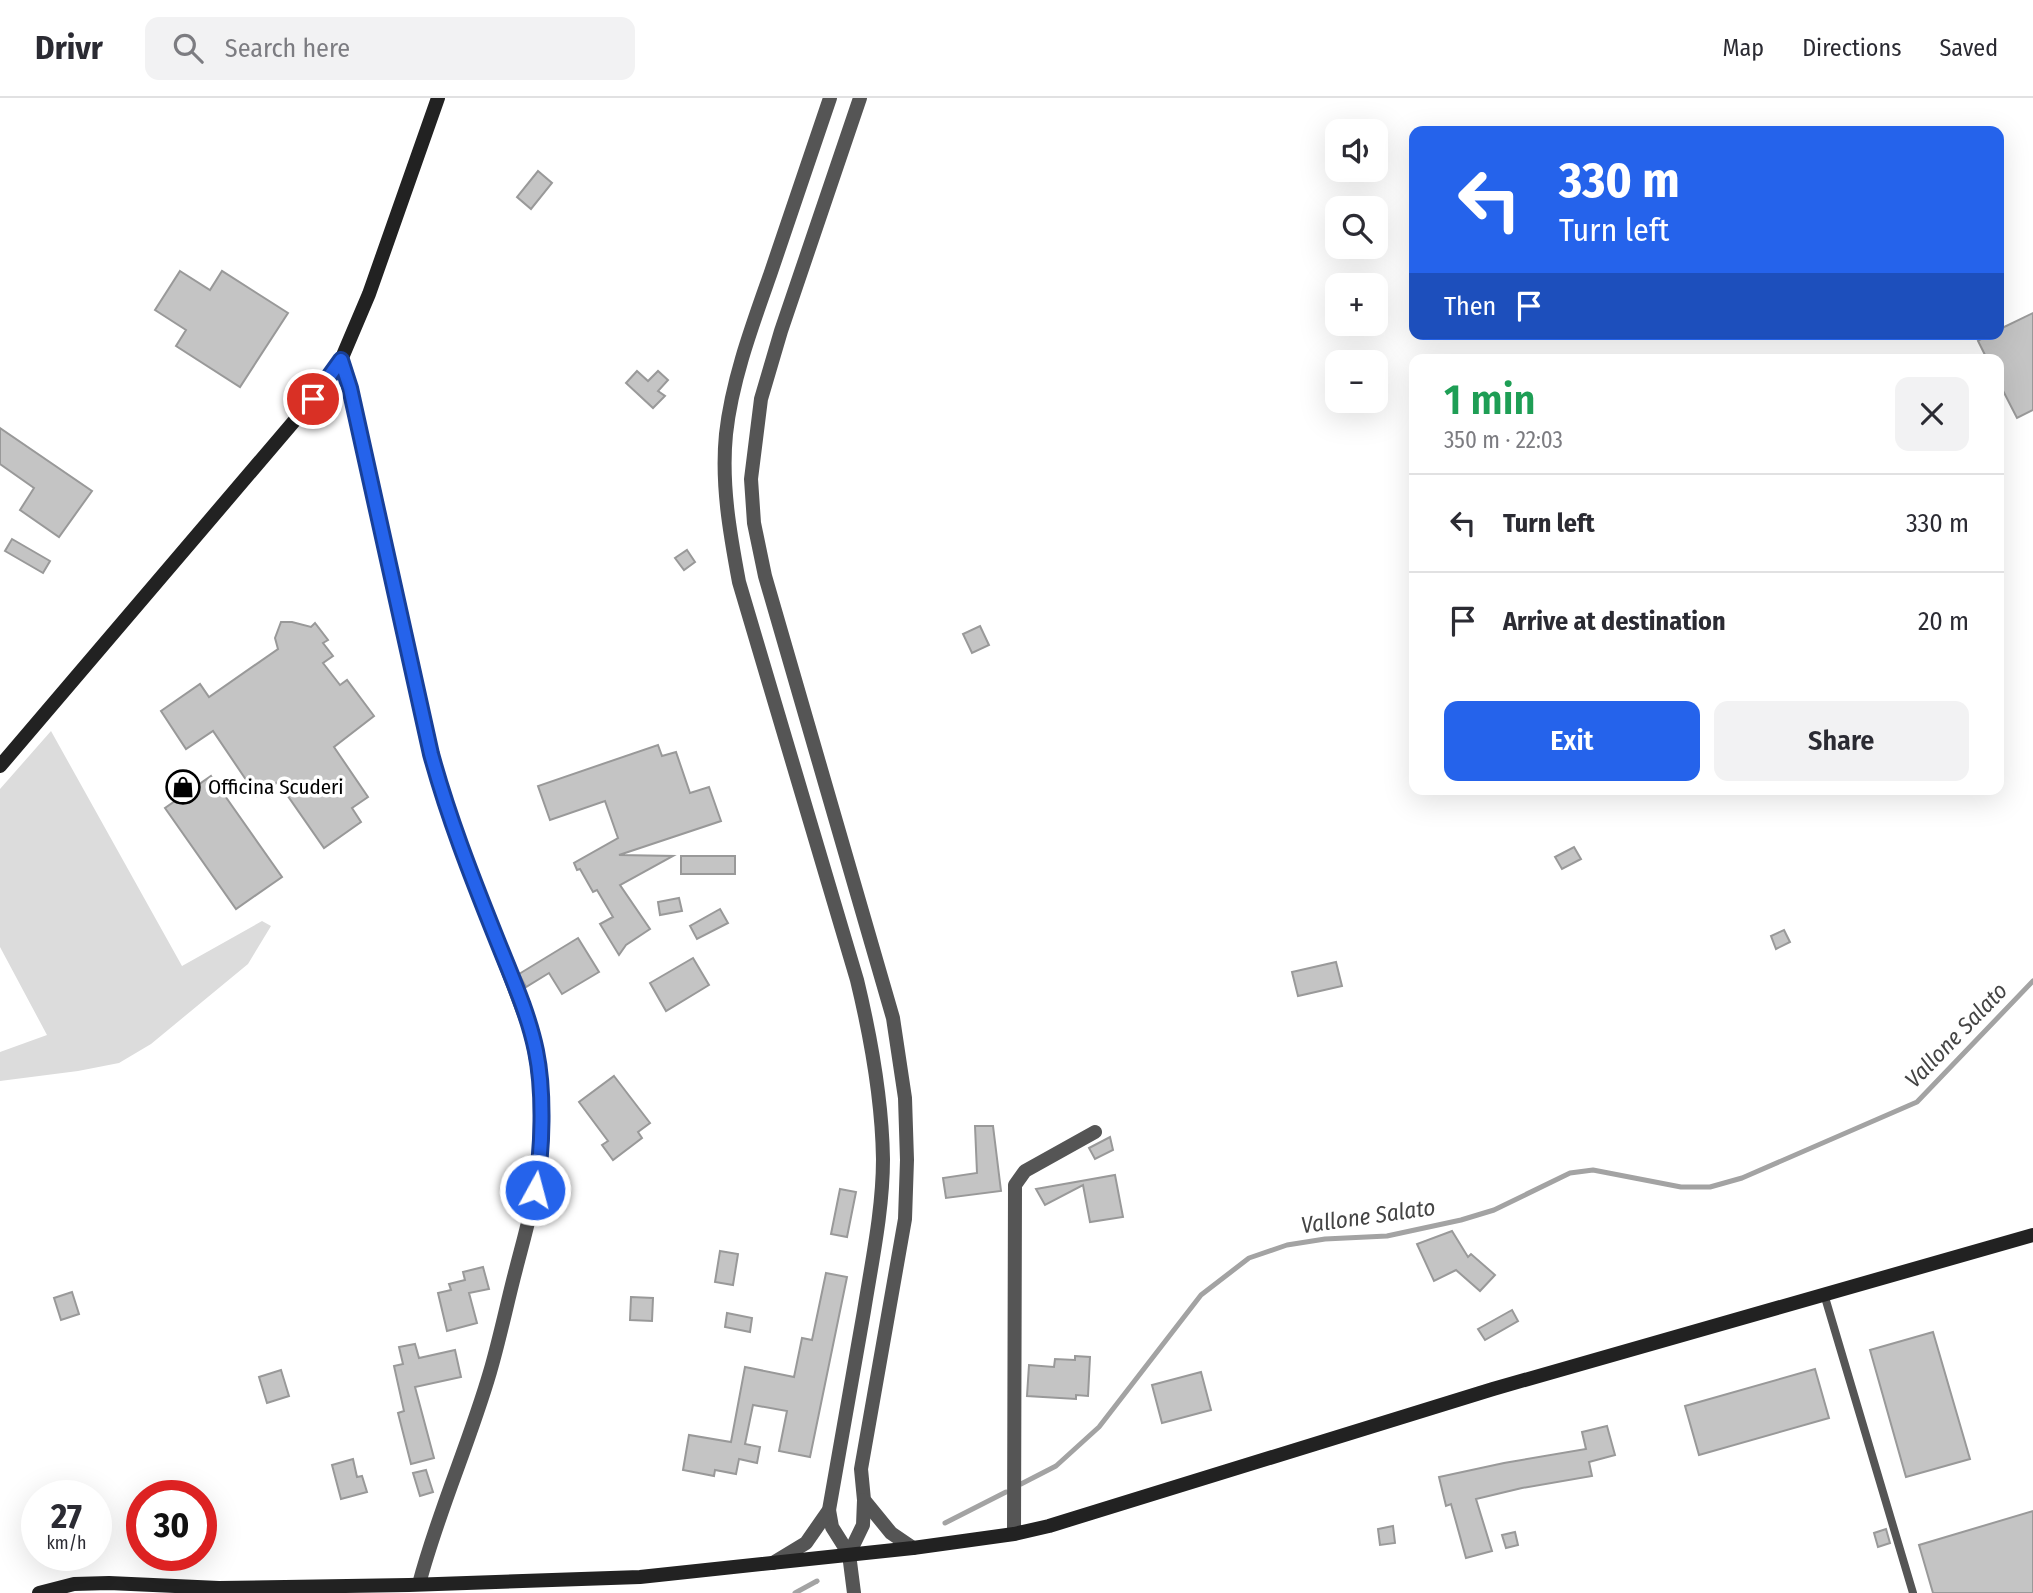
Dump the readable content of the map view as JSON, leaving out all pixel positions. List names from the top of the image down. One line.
{"water":["Vallone Salato"],"places":{"shop":["Officina Scuderi"]},"page":{"header":"Drivr","search":"Search here","nav":["Map","Directions","Saved"],"map_buttons":["+","−"],"turn":["330 m","Turn left"],"then":"Then","heading":["1 min","350 m · 22:03"],"list":[{"name":"Turn left","value":"330 m"},{"name":"Arrive at destination","value":"20 m"}],"buttons":["Exit","Share"],"speed":"27 km/h","limit":"30"}}
